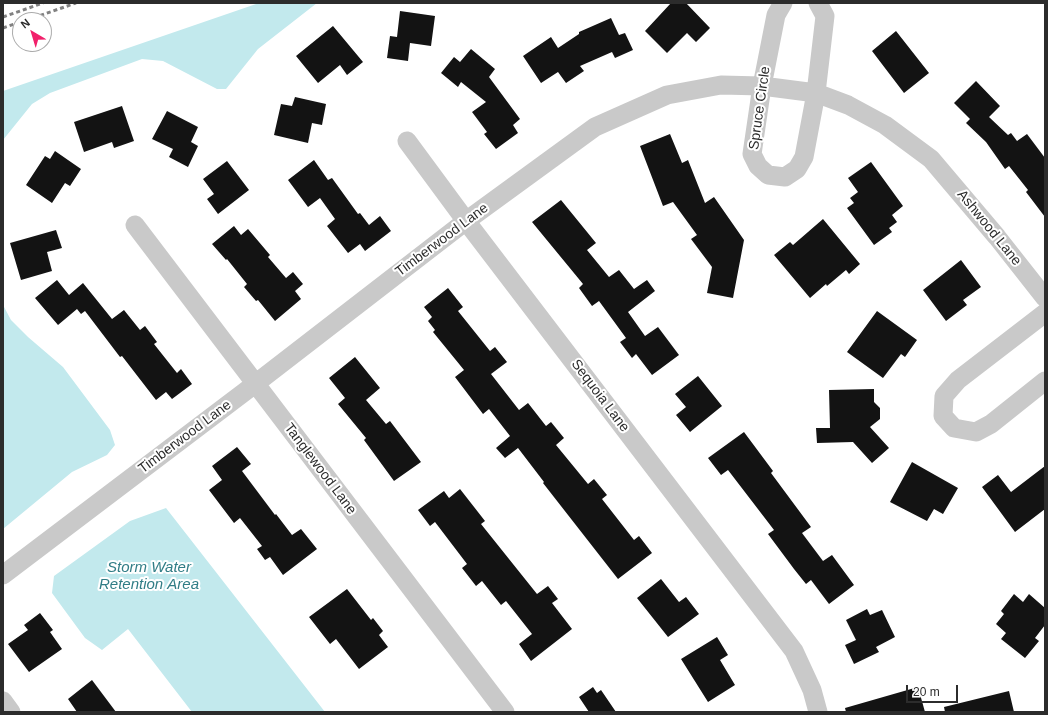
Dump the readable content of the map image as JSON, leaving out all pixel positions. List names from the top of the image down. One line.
{"streets":{"street":["Spruce Circle","Ashwood Lane","Timberwood Lane","Sequoia Lane","Tanglewood Lane"]},"crossings":[["Spruce Circle","Timberwood Lane"],["Ashwood Lane","Timberwood Lane"],["Timberwood Lane","Sequoia Lane"],["Timberwood Lane","Tanglewood Lane"]],"water":["Storm Water Retention Area"],"scale_bar":"20 m","north":"top left"}
